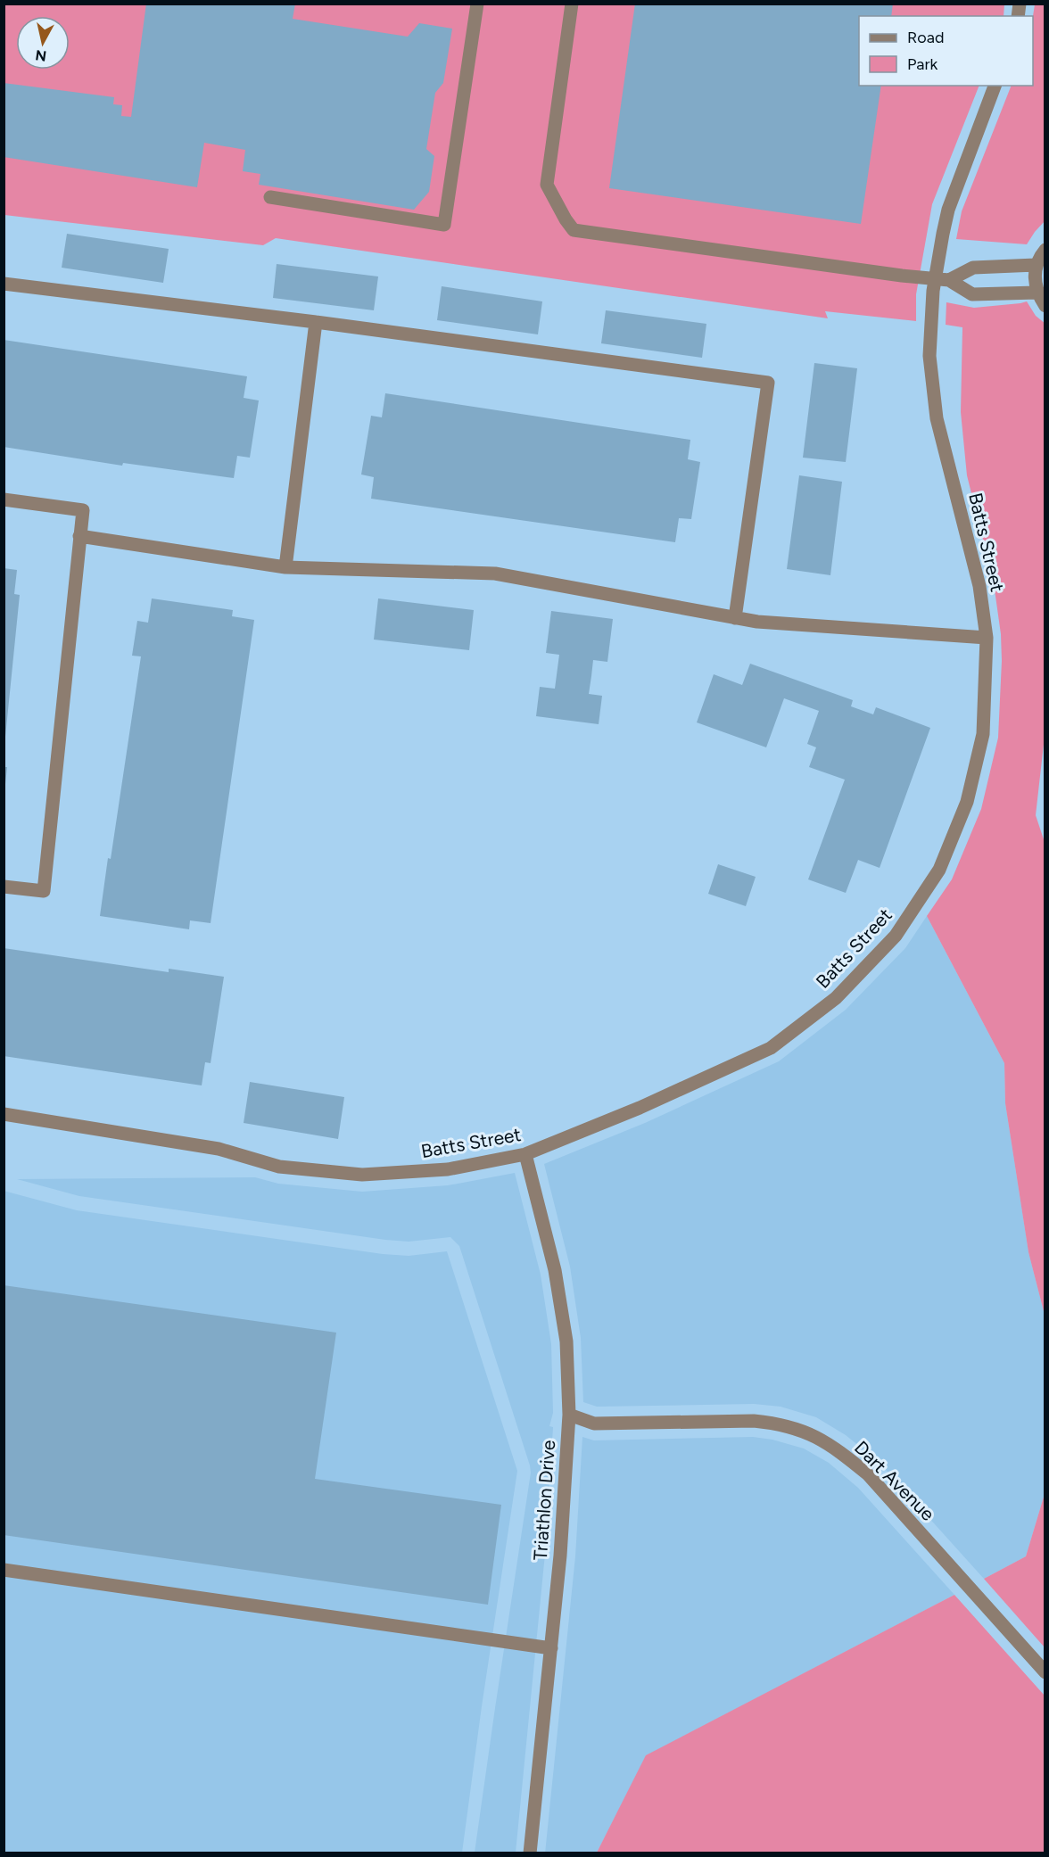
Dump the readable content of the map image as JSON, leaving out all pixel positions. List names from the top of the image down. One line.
{"streets":{"street":["Batts Street","Dart Avenue","Triathlon Drive"]},"crossings":[["Batts Street","Triathlon Drive"],["Dart Avenue","Triathlon Drive"]],"legend":["Road","Park"],"north":"bottom"}
